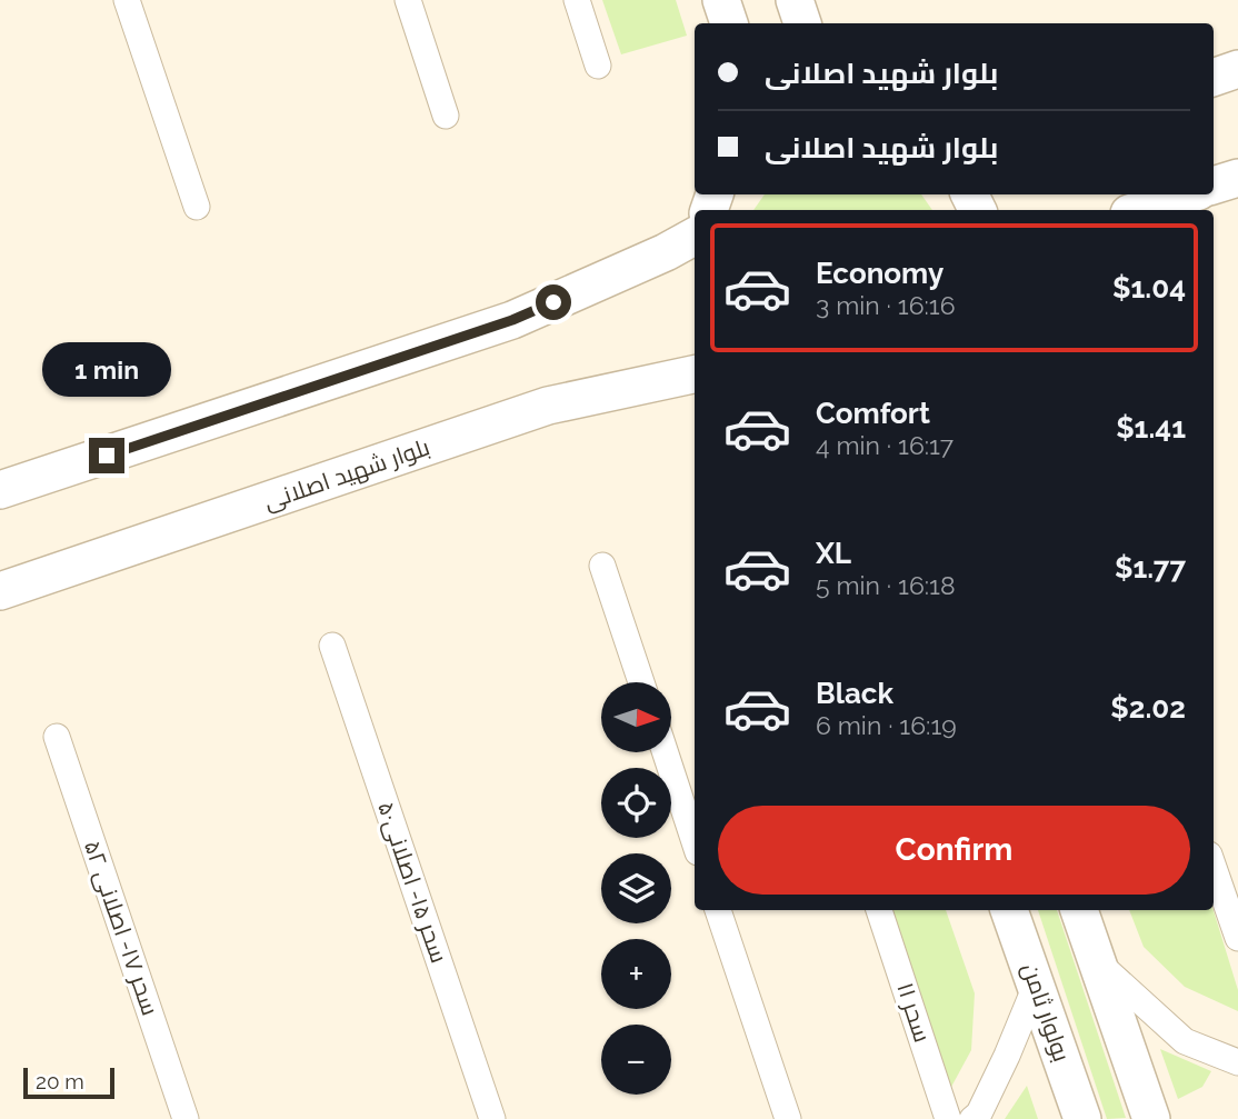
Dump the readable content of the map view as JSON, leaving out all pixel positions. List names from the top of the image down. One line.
{"streets":{"main road":["بلوار شهید اصلانی","بولوار ثامن"],"street":["سحر ۱۵- اصلانی۵۰","سحر ۱۷- اصلانی ۵۲","سحر ۱۱"]},"scale_bar":"20 m","north":"right","page":{"banner":["بلوار شهید اصلانی","بلوار شهید اصلانی"],"list":[{"name":"Economy","note":"3 min · 16:16","value":"$1.04"},{"name":"Comfort","note":"4 min · 16:17","value":"$1.41"},{"name":"XL","note":"5 min · 16:18","value":"$1.77"},{"name":"Black","note":"6 min · 16:19","value":"$2.02"}],"bubble":"1 min","map_buttons":["+","−"],"buttons":"Confirm","scale":"20 m"}}
